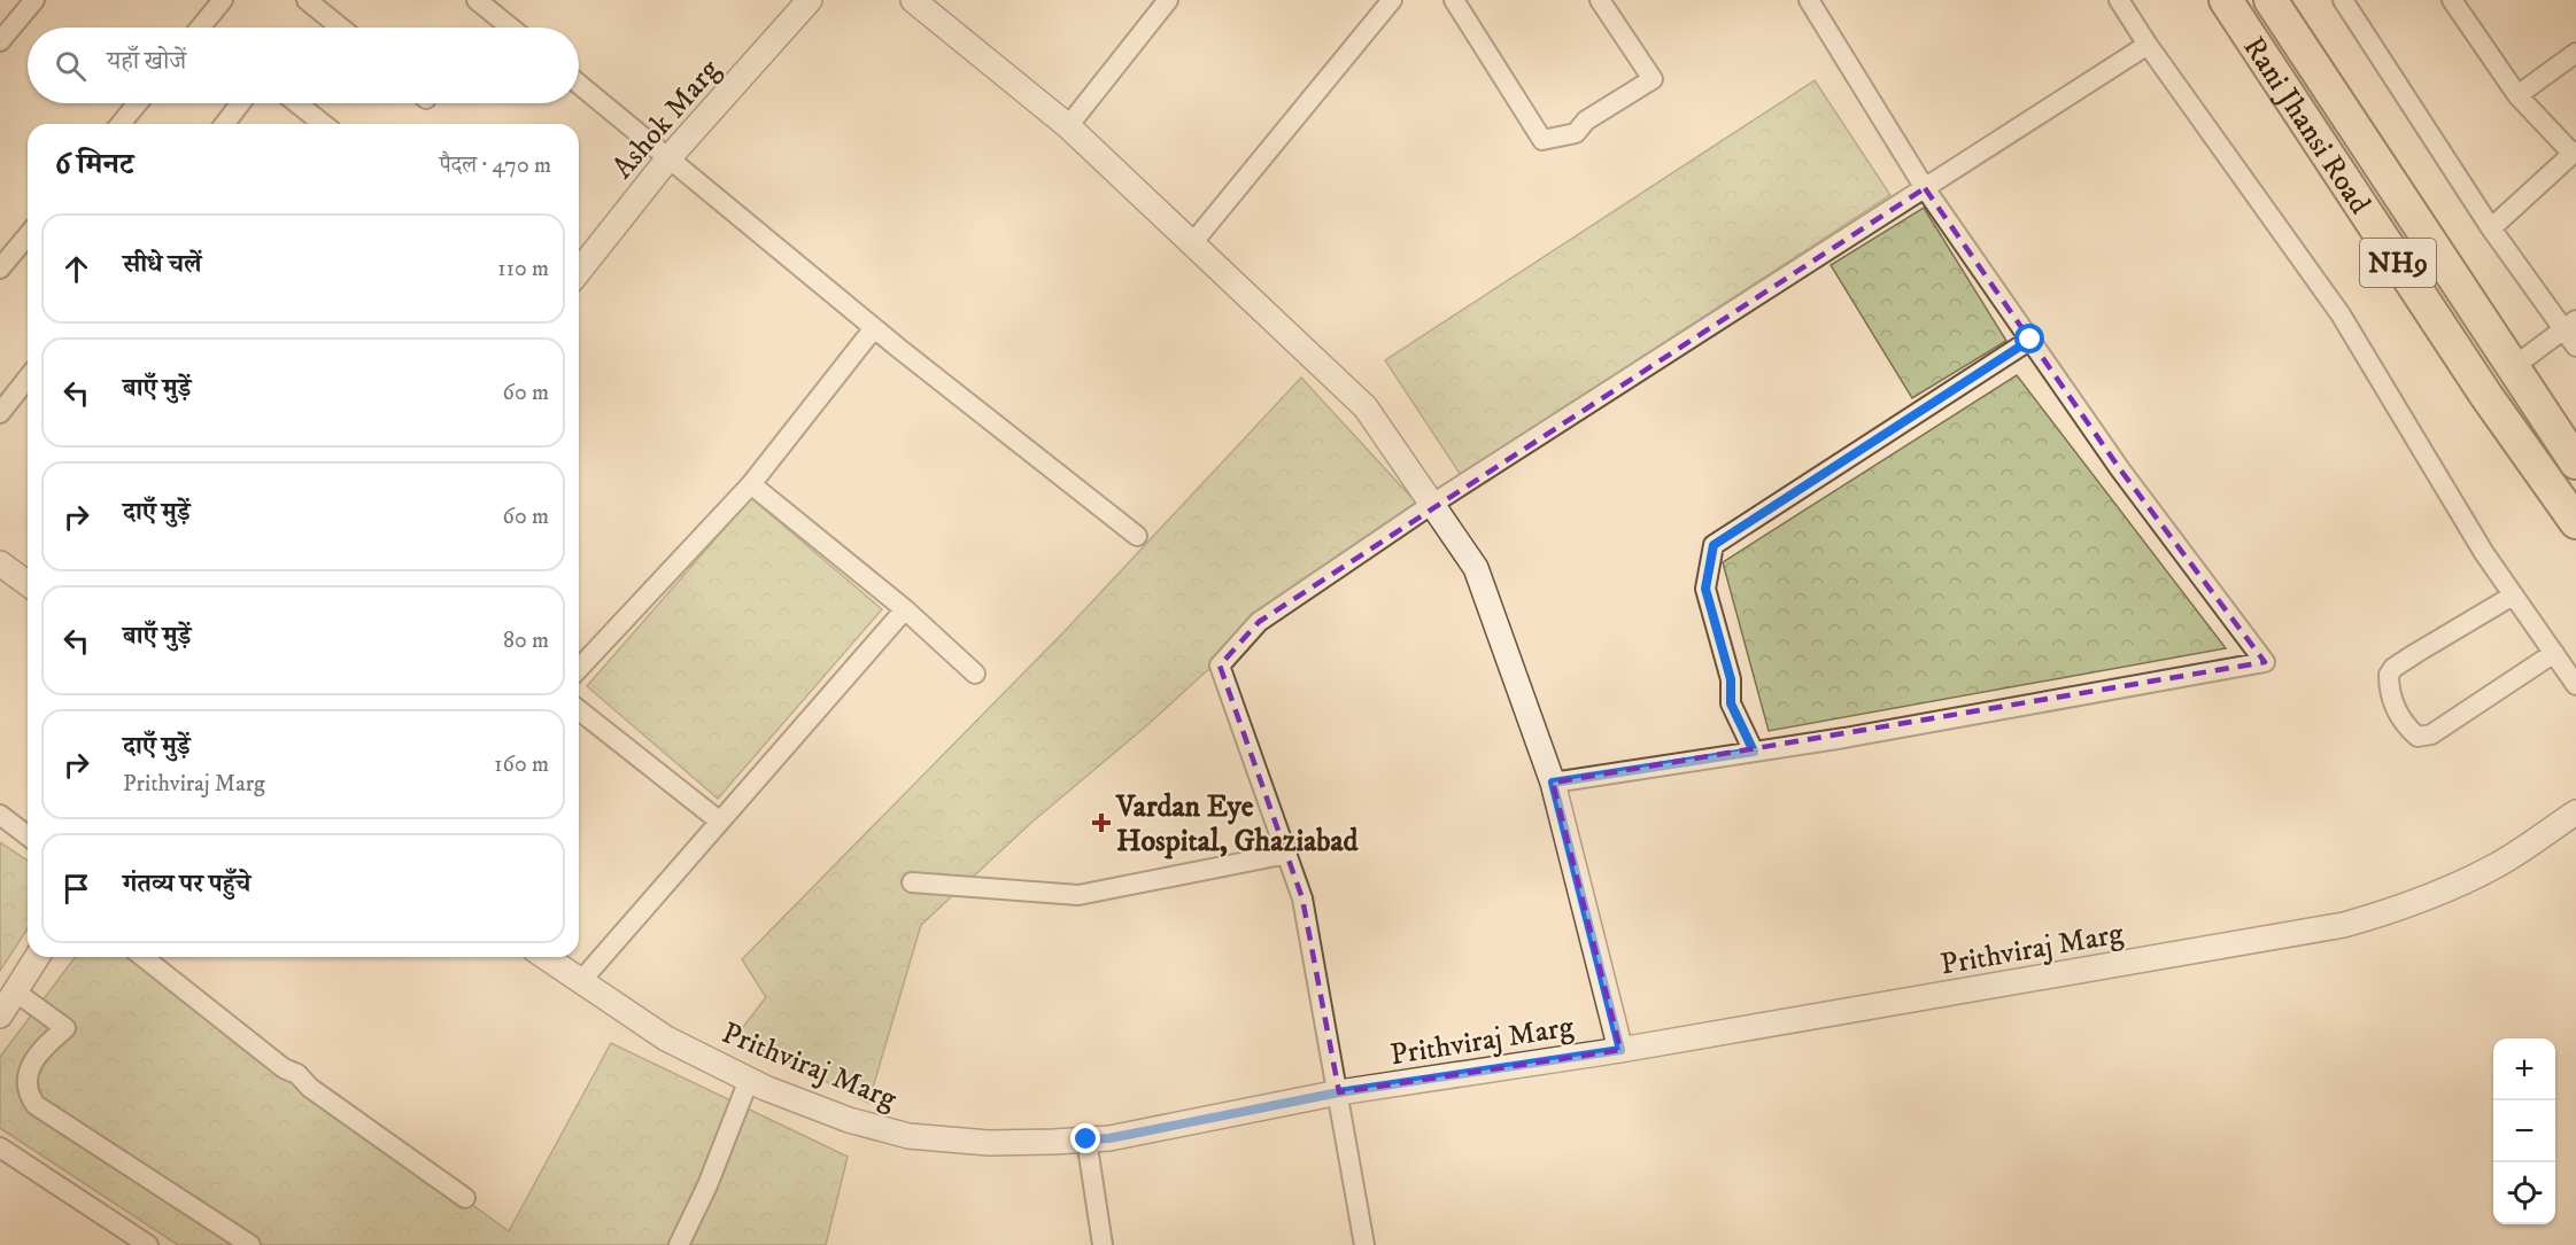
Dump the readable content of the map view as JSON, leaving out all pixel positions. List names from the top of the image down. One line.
{"streets":{"highway":["Rani Jhansi Road","NH9"],"street":["Ashok Marg","Prithviraj Marg"]},"places":{"health":["Vardan Eye Hospital, Ghaziabad"]},"page":{"search":"यहाँ खोजें","heading":["6 मिनट","पैदल · 470 m"],"list":[["सीधे चलें","110 m"],["बाएँ मुड़ें","60 m"],["दाएँ मुड़ें","60 m"],["बाएँ मुड़ें","80 m"],["दाएँ मुड़ें","Prithviraj Marg","160 m"],"गंतव्य पर पहुँचे"],"map_buttons":["+","−"]}}
